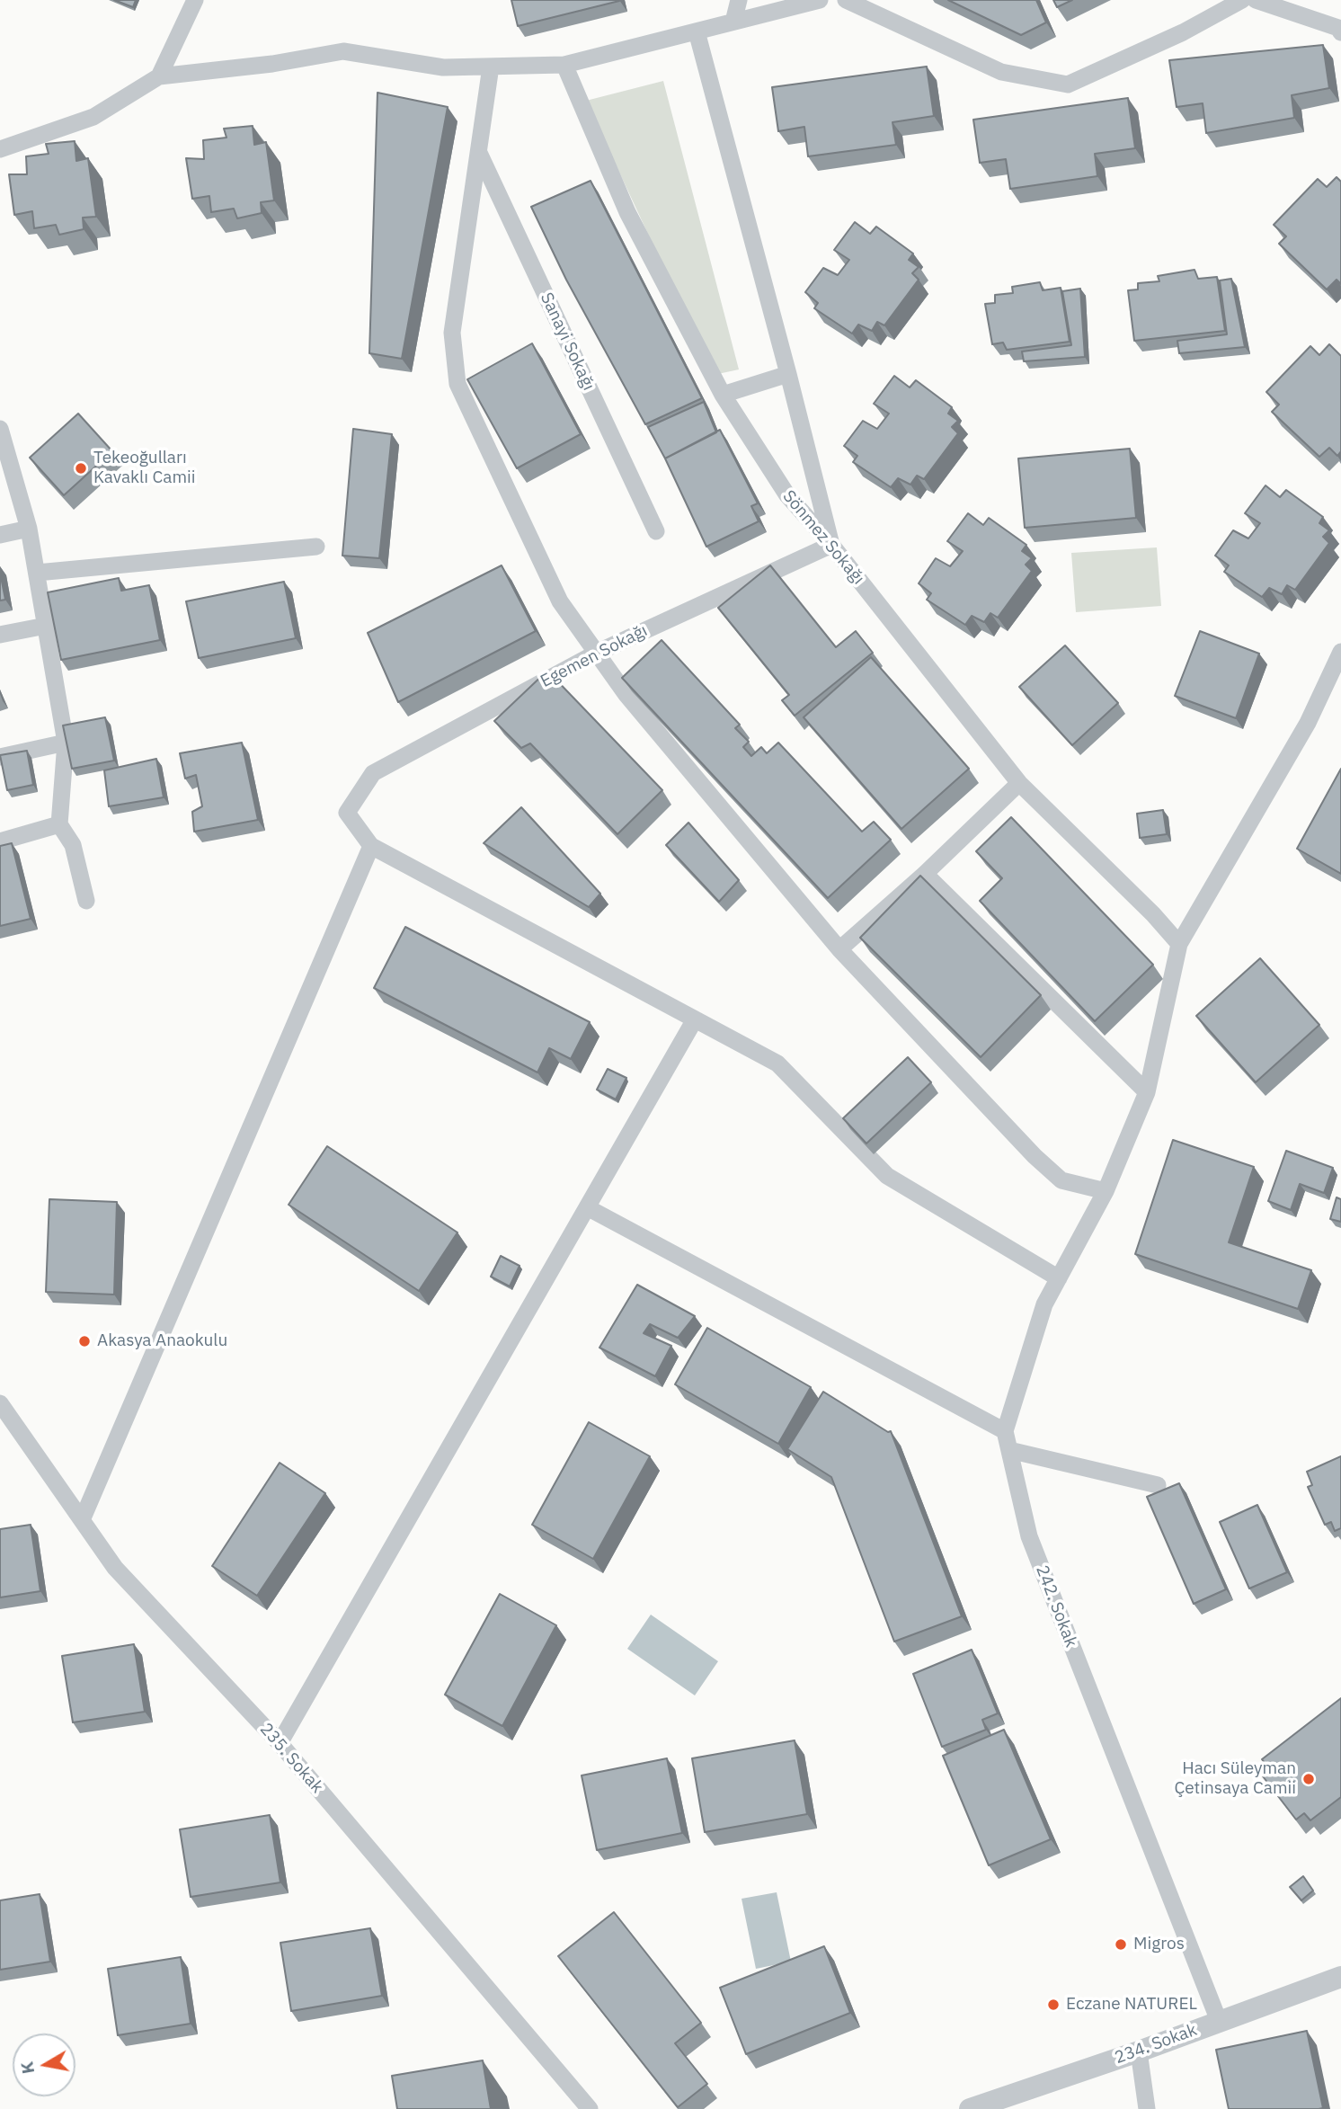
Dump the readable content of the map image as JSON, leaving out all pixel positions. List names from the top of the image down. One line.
{"streets":{"street":["Sanayi Sokağı","Sönmez Sokağı","Egemen Sokağı","242. Sokak","235. Sokak","234. Sokak"]},"crossings":[["Sönmez Sokağı","Egemen Sokağı"],["242. Sokak","234. Sokak"]],"places":["Tekeoğulları Kavaklı Camii","Akasya Anaokulu","Hacı Süleyman Çetinsaya Camii","Migros","Eczane NATUREL"],"north":"left"}
